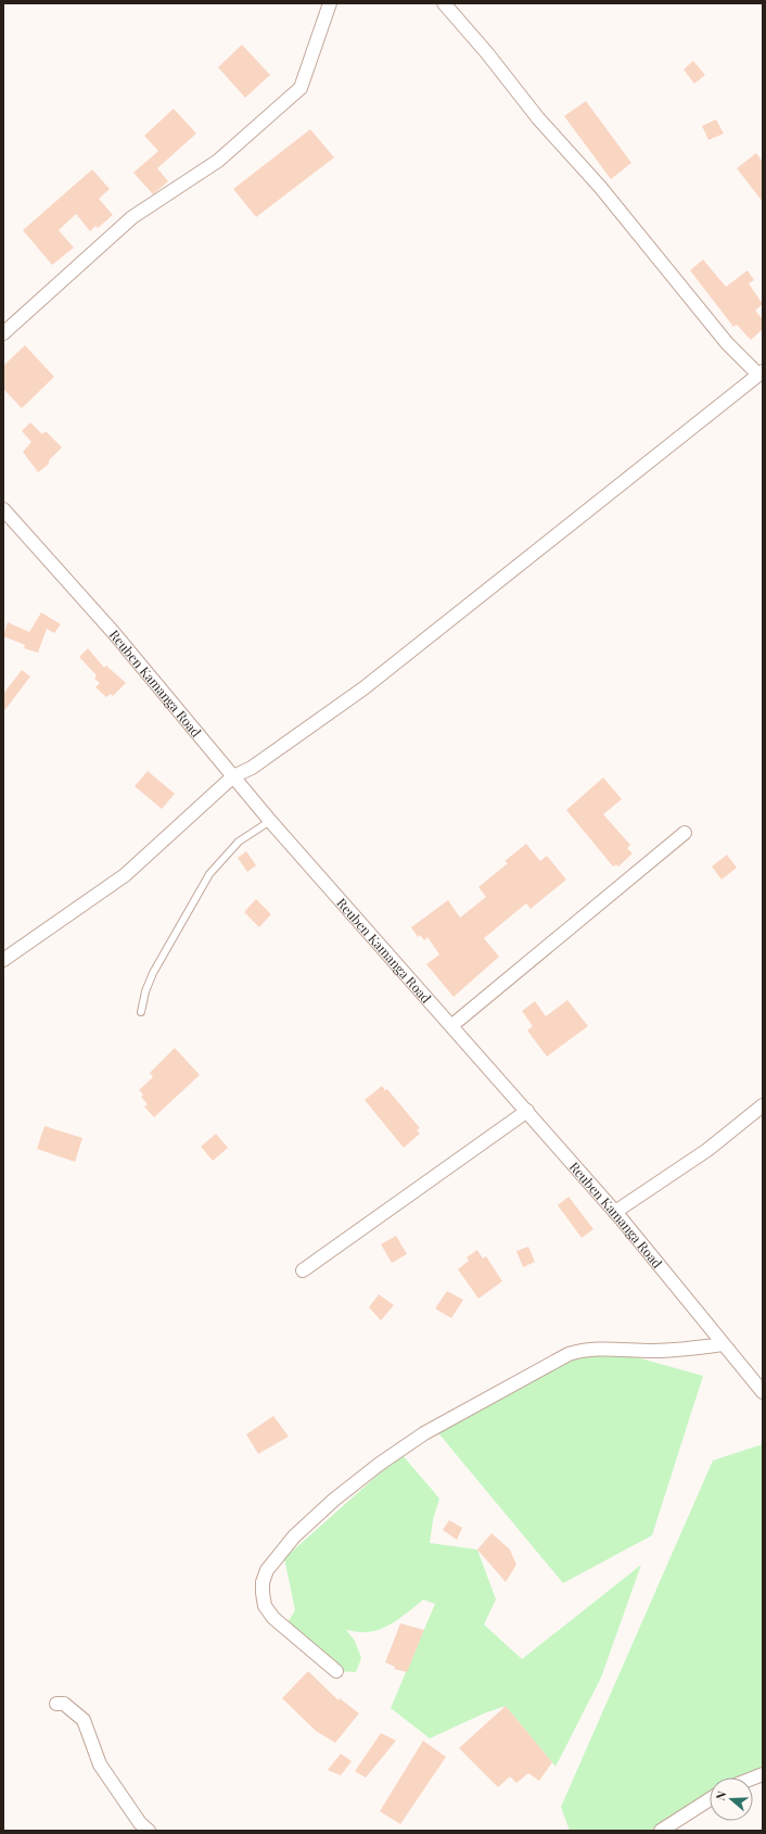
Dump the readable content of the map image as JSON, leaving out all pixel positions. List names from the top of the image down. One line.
{"streets":{"street":["Reuben Kamanga Road"]},"north":"left"}
